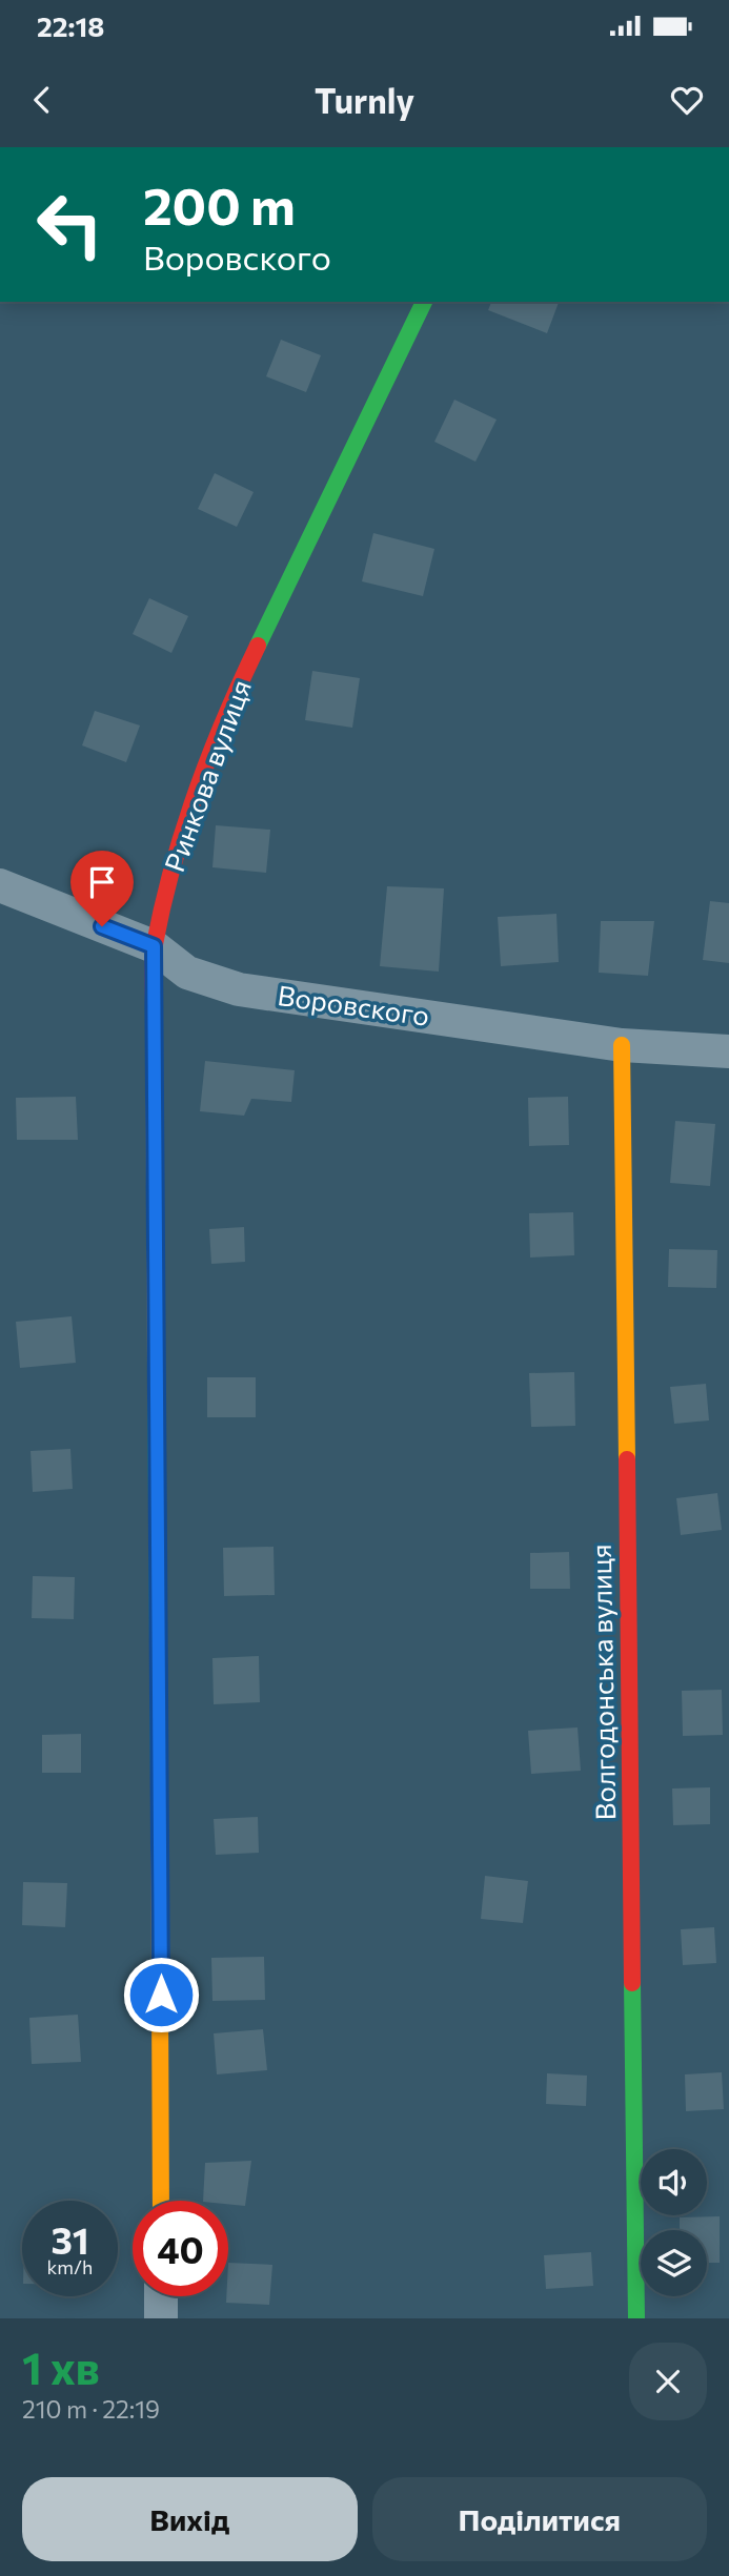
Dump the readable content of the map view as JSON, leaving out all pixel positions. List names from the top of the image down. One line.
{"streets":{"street":["Ринкова вулиця","Воровского","Волгодонська вулиця"]},"crossings":[["Ринкова вулиця","Воровского"],["Воровского","Волгодонська вулиця"]],"page":{"status":"22:18","header":"Turnly","turn":["200 m","Воровского"],"speed":"31 km/h","limit":"40","heading":["1 хв","210 m · 22:19"],"buttons":["Вихід","Поділитися"]}}
